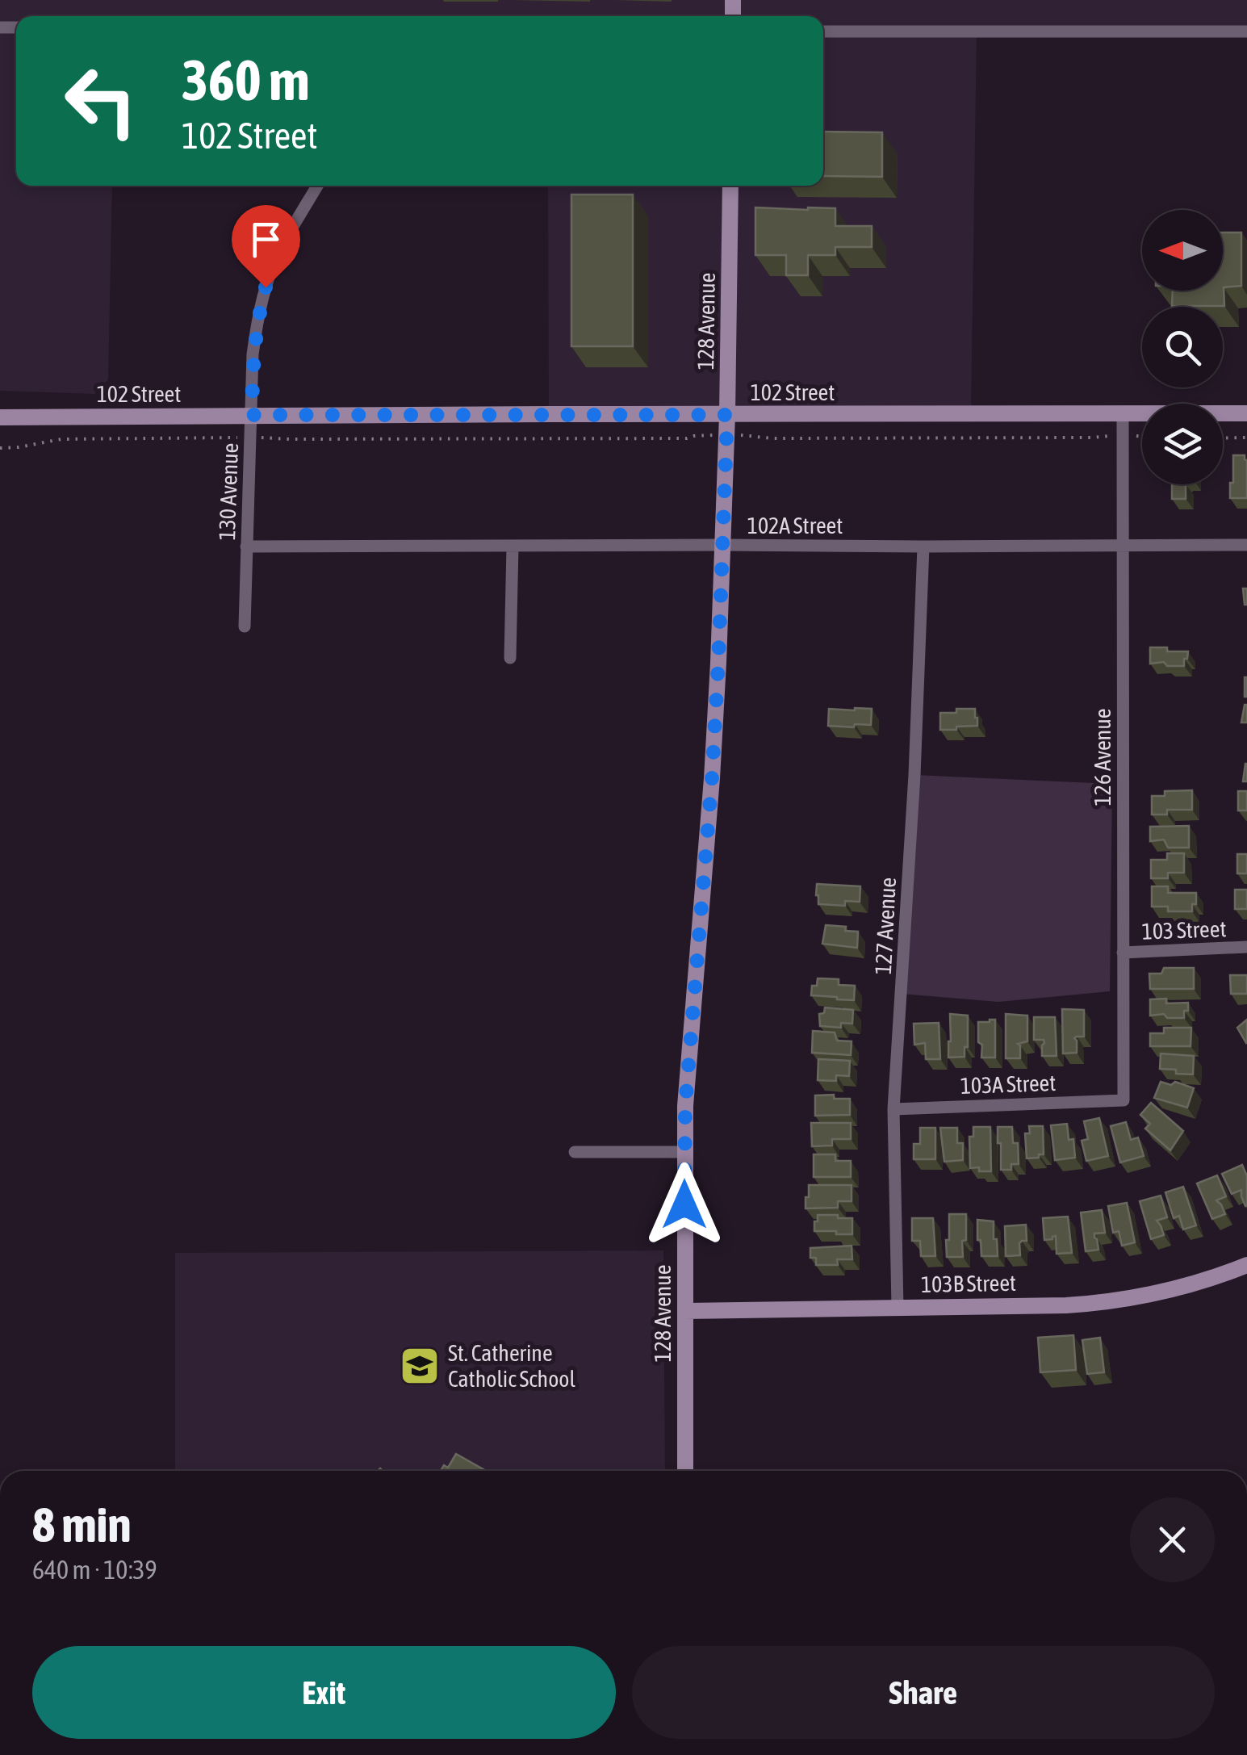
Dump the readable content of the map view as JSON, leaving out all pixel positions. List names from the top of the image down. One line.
{"streets":{"street":["128 Avenue","102 Street","130 Avenue","102A Street","126 Avenue","127 Avenue","103 Street","103A Street","103B Street"]},"crossings":[["128 Avenue","102 Street"],["128 Avenue","102A Street"],["128 Avenue","103B Street"],["102 Street","130 Avenue"],["102 Street","126 Avenue"],["130 Avenue","102A Street"],["102A Street","126 Avenue"],["102A Street","127 Avenue"],["126 Avenue","103 Street"],["126 Avenue","103A Street"],["127 Avenue","103A Street"],["127 Avenue","103B Street"]],"places":{"school or university":["St. Catherine Catholic School"]},"north":"left","page":{"turn":["360 m","102 Street"],"heading":["8 min","640 m · 10:39"],"buttons":["Exit","Share"]}}
